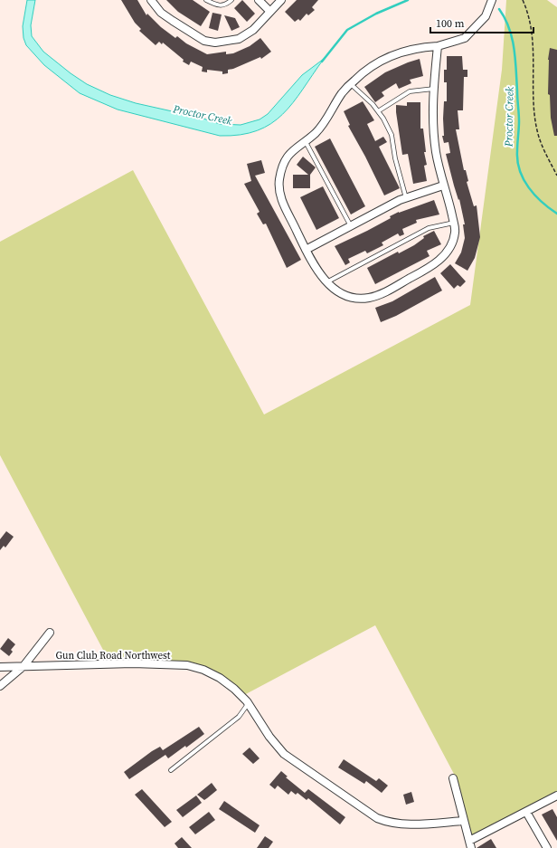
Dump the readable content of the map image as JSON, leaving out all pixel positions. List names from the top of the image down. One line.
{"streets":{"street":["Gun Club Road Northwest"]},"water":["Proctor Creek"],"scale_bar":"100 m"}
